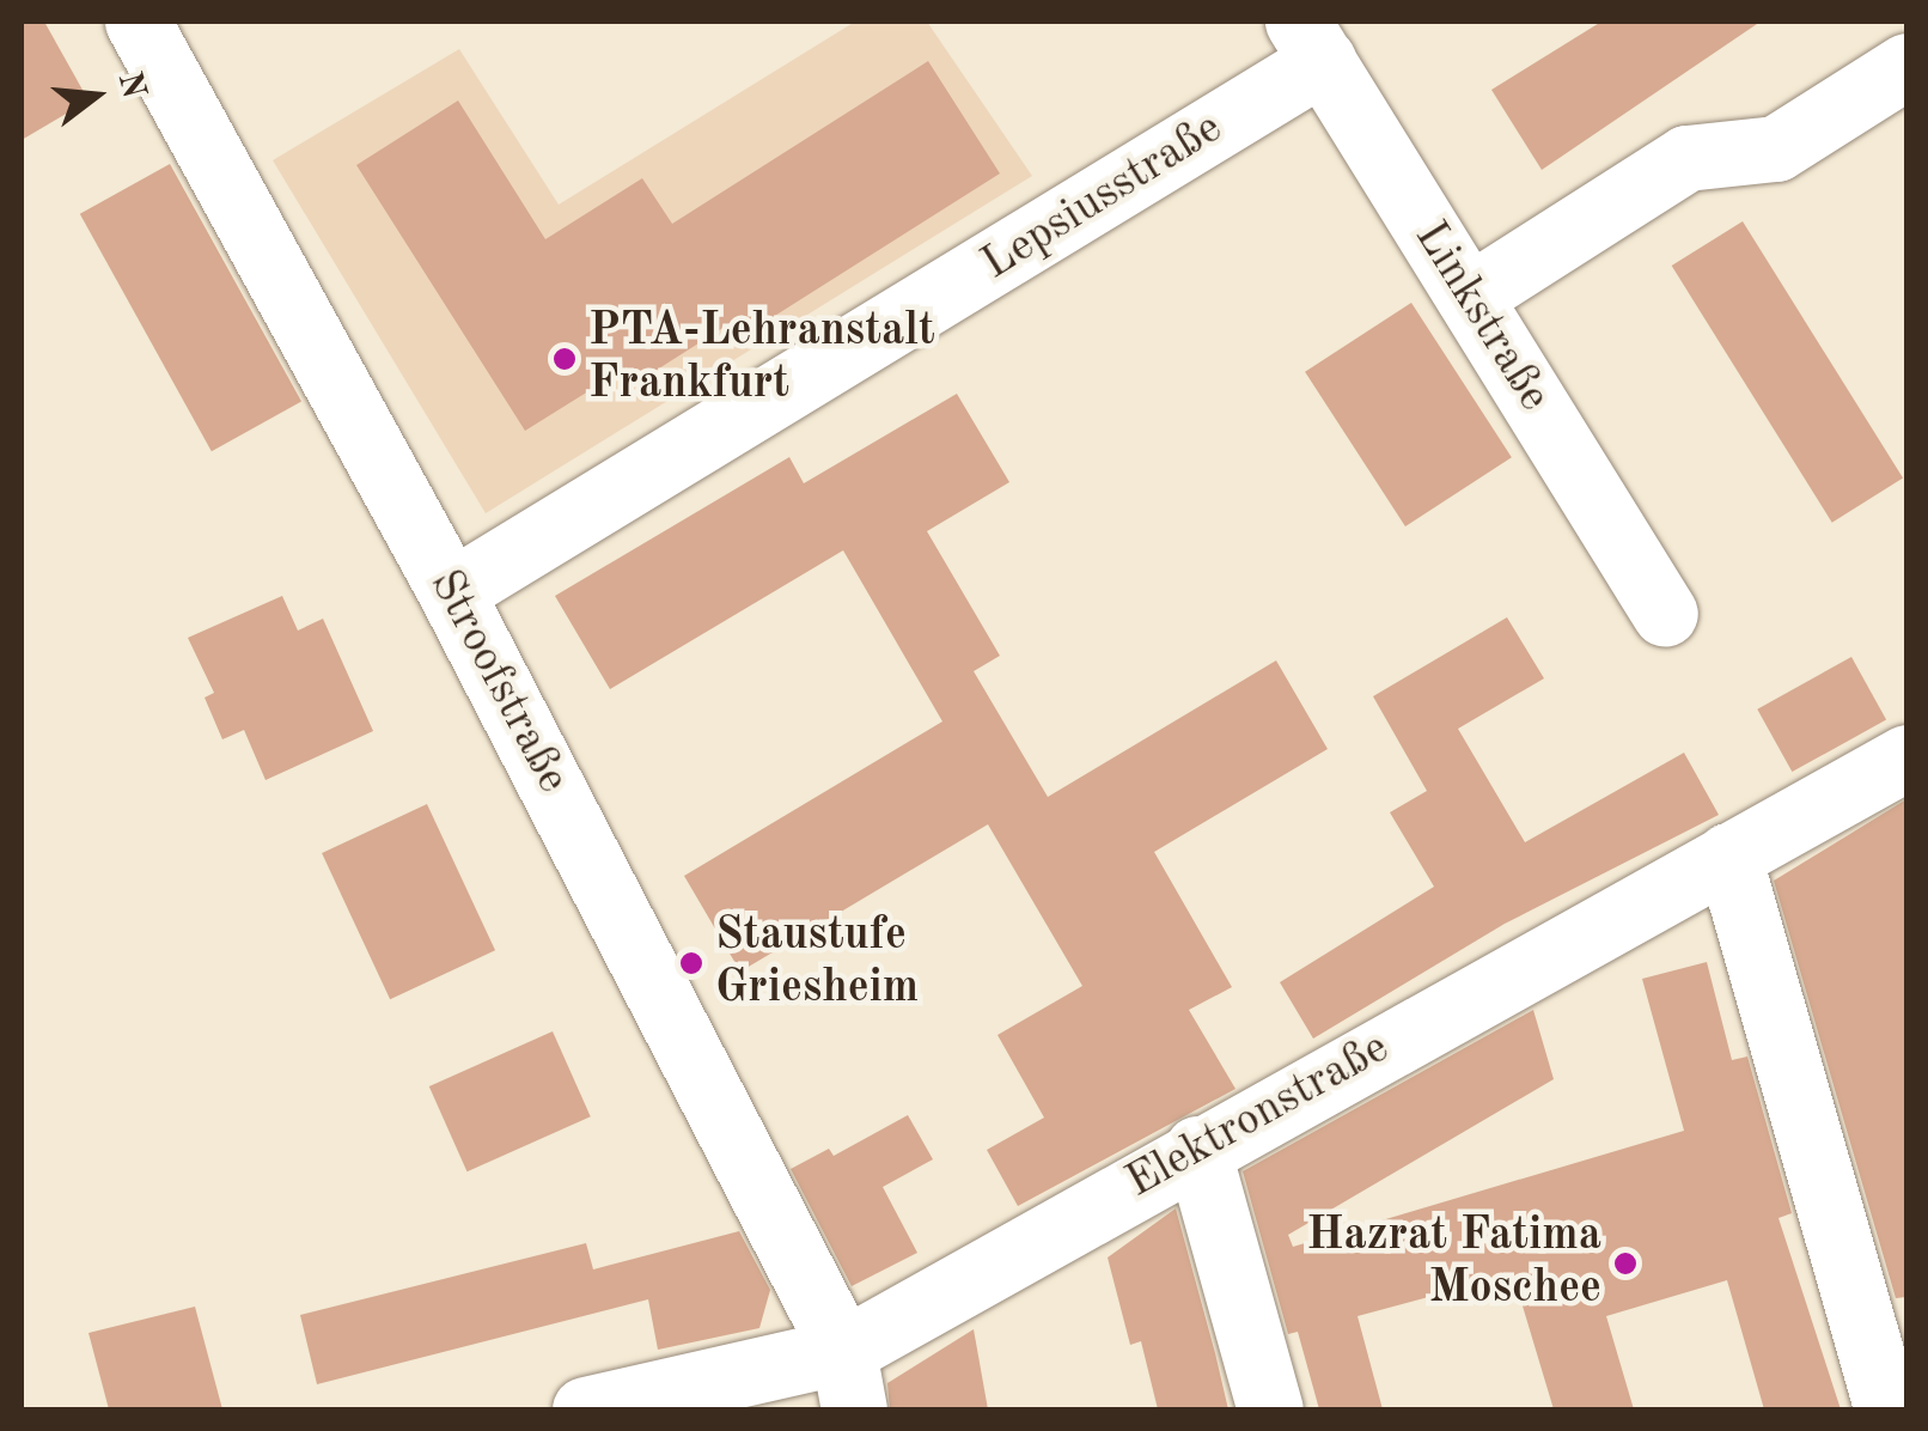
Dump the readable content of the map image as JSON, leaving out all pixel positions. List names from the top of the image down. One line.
{"streets":{"street":["Lepsiusstraße","Linkstraße","Stroofstraße","Elektronstraße"]},"crossings":[["Lepsiusstraße","Linkstraße"],["Lepsiusstraße","Stroofstraße"],["Stroofstraße","Elektronstraße"]],"places":["PTA-Lehranstalt Frankfurt","Staustufe Griesheim","Hazrat Fatima Moschee"],"north":"right"}
